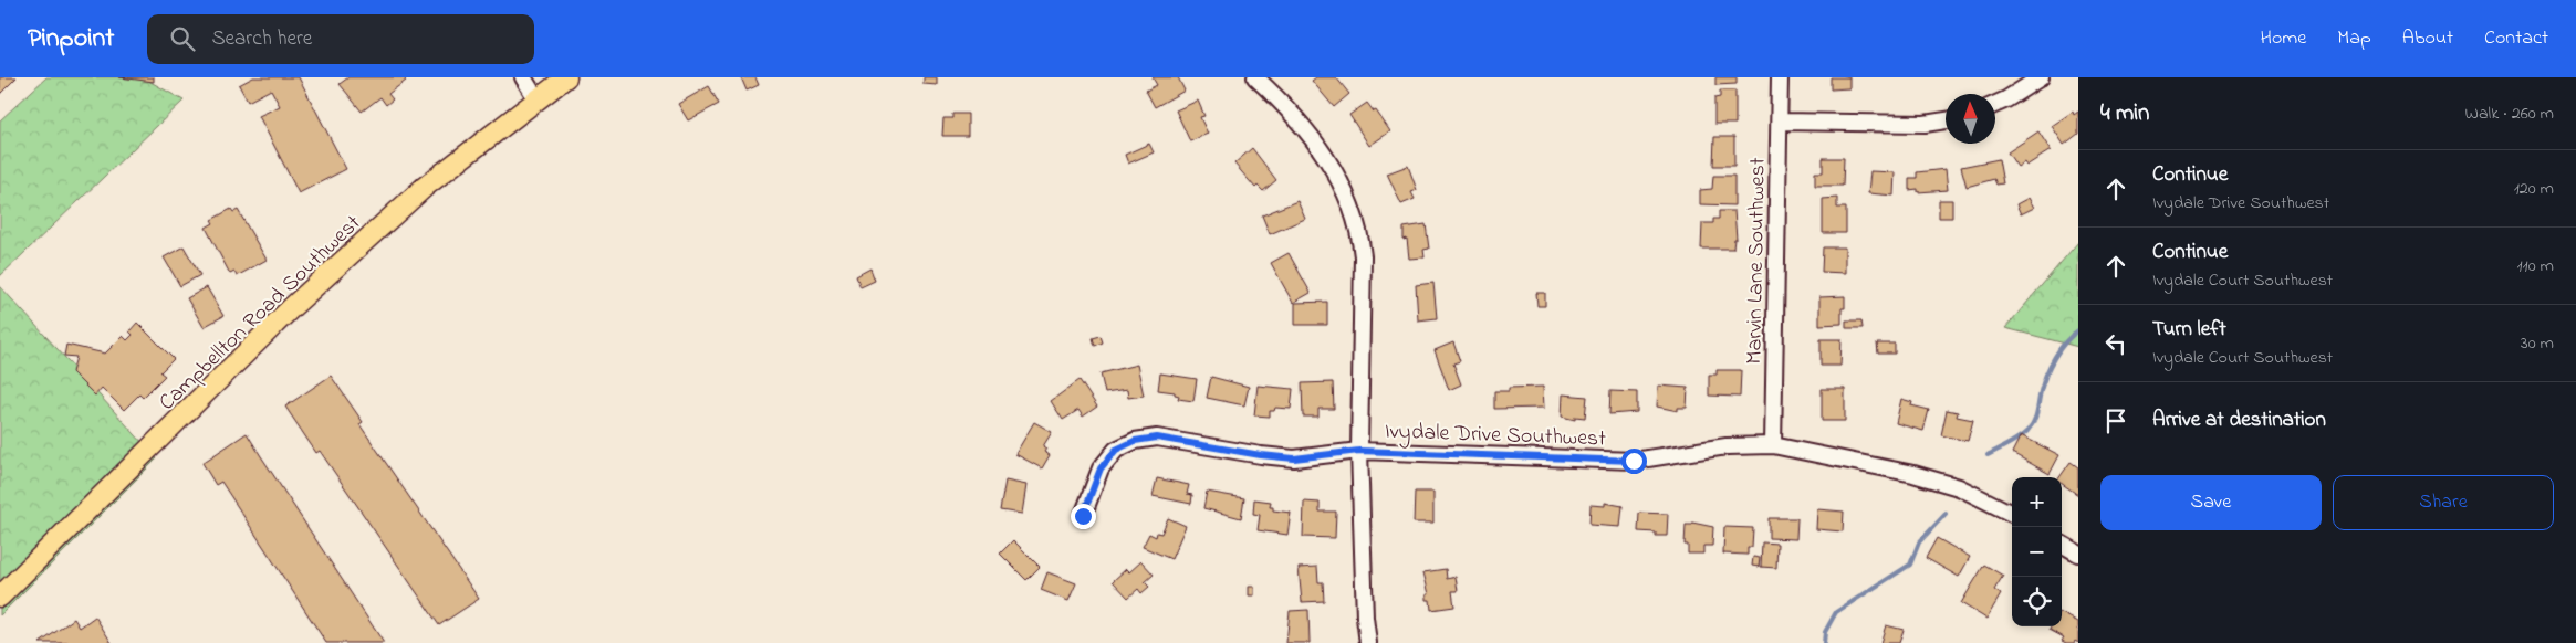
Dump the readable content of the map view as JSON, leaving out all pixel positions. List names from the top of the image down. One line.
{"streets":{"main road":["Campbellton Road Southwest"],"street":["Marvin Lane Southwest","Ivydale Drive Southwest"]},"crossings":[["Marvin Lane Southwest","Ivydale Drive Southwest"]],"north":"top","page":{"header":"Pinpoint","search":"Search here","nav":["Home","Map","About","Contact"],"heading":["4 min","Walk · 260 m"],"list":[["Continue","Ivydale Drive Southwest","120 m"],["Continue","Ivydale Court Southwest","110 m"],["Turn left","Ivydale Court Southwest","30 m"],"Arrive at destination"],"buttons":["Save","Share"],"map_buttons":["+","−"]}}
